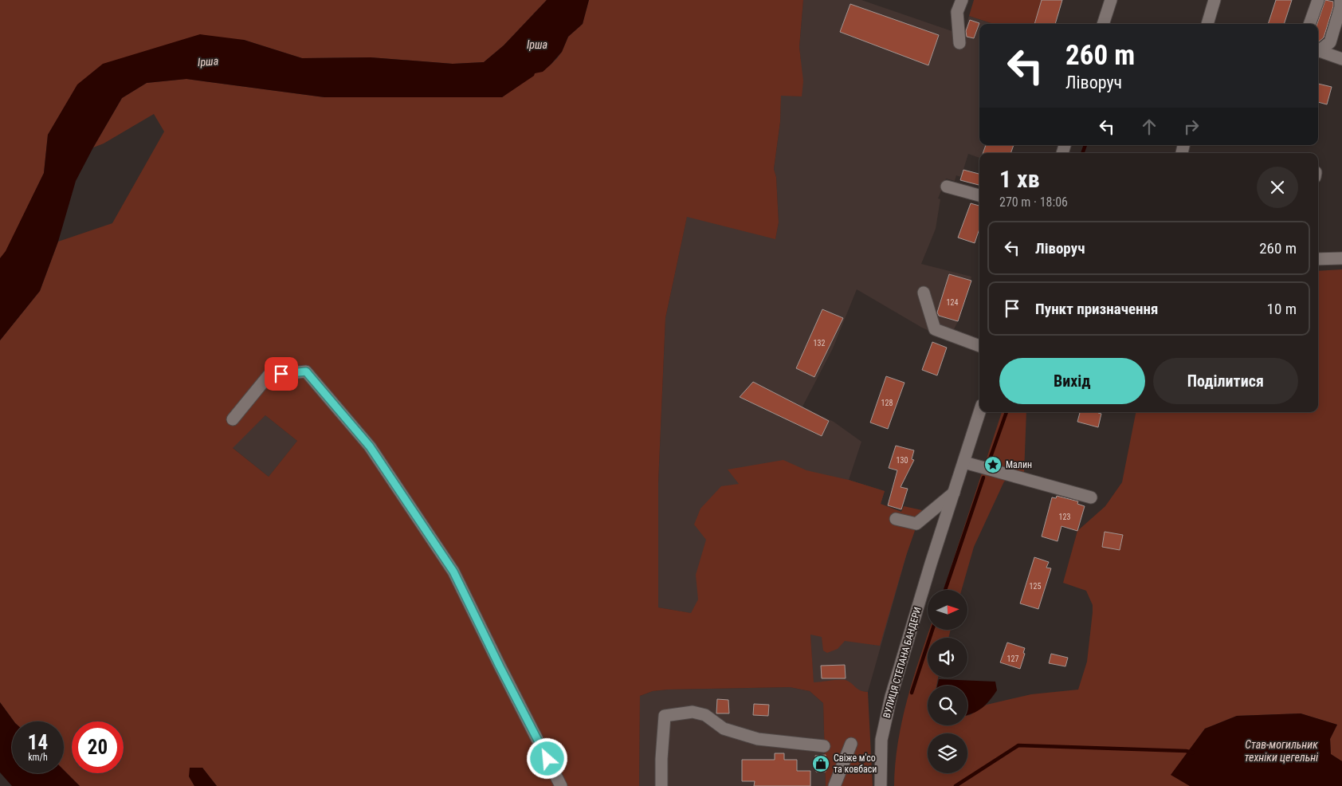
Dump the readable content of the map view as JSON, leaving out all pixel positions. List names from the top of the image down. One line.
{"streets":{"street":["ВУЛИЦЯ СТЕПАНА БАНДЕРИ"]},"water":["Ірша","Став-могильник техніки цегельні"],"places":{"place":["Малин"],"shop":["Свіже м'со та ковбаси"]},"house_numbers":["124","132","128","130","123","125","127"],"north":"right","page":{"turn":["260 m","Ліворуч"],"heading":["1 хв","270 m · 18:06"],"list":[{"name":"Ліворуч","value":"260 m"},{"name":"Пункт призначення","value":"10 m"}],"buttons":["Вихід","Поділитися"],"speed":"14 km/h","limit":"20"}}
